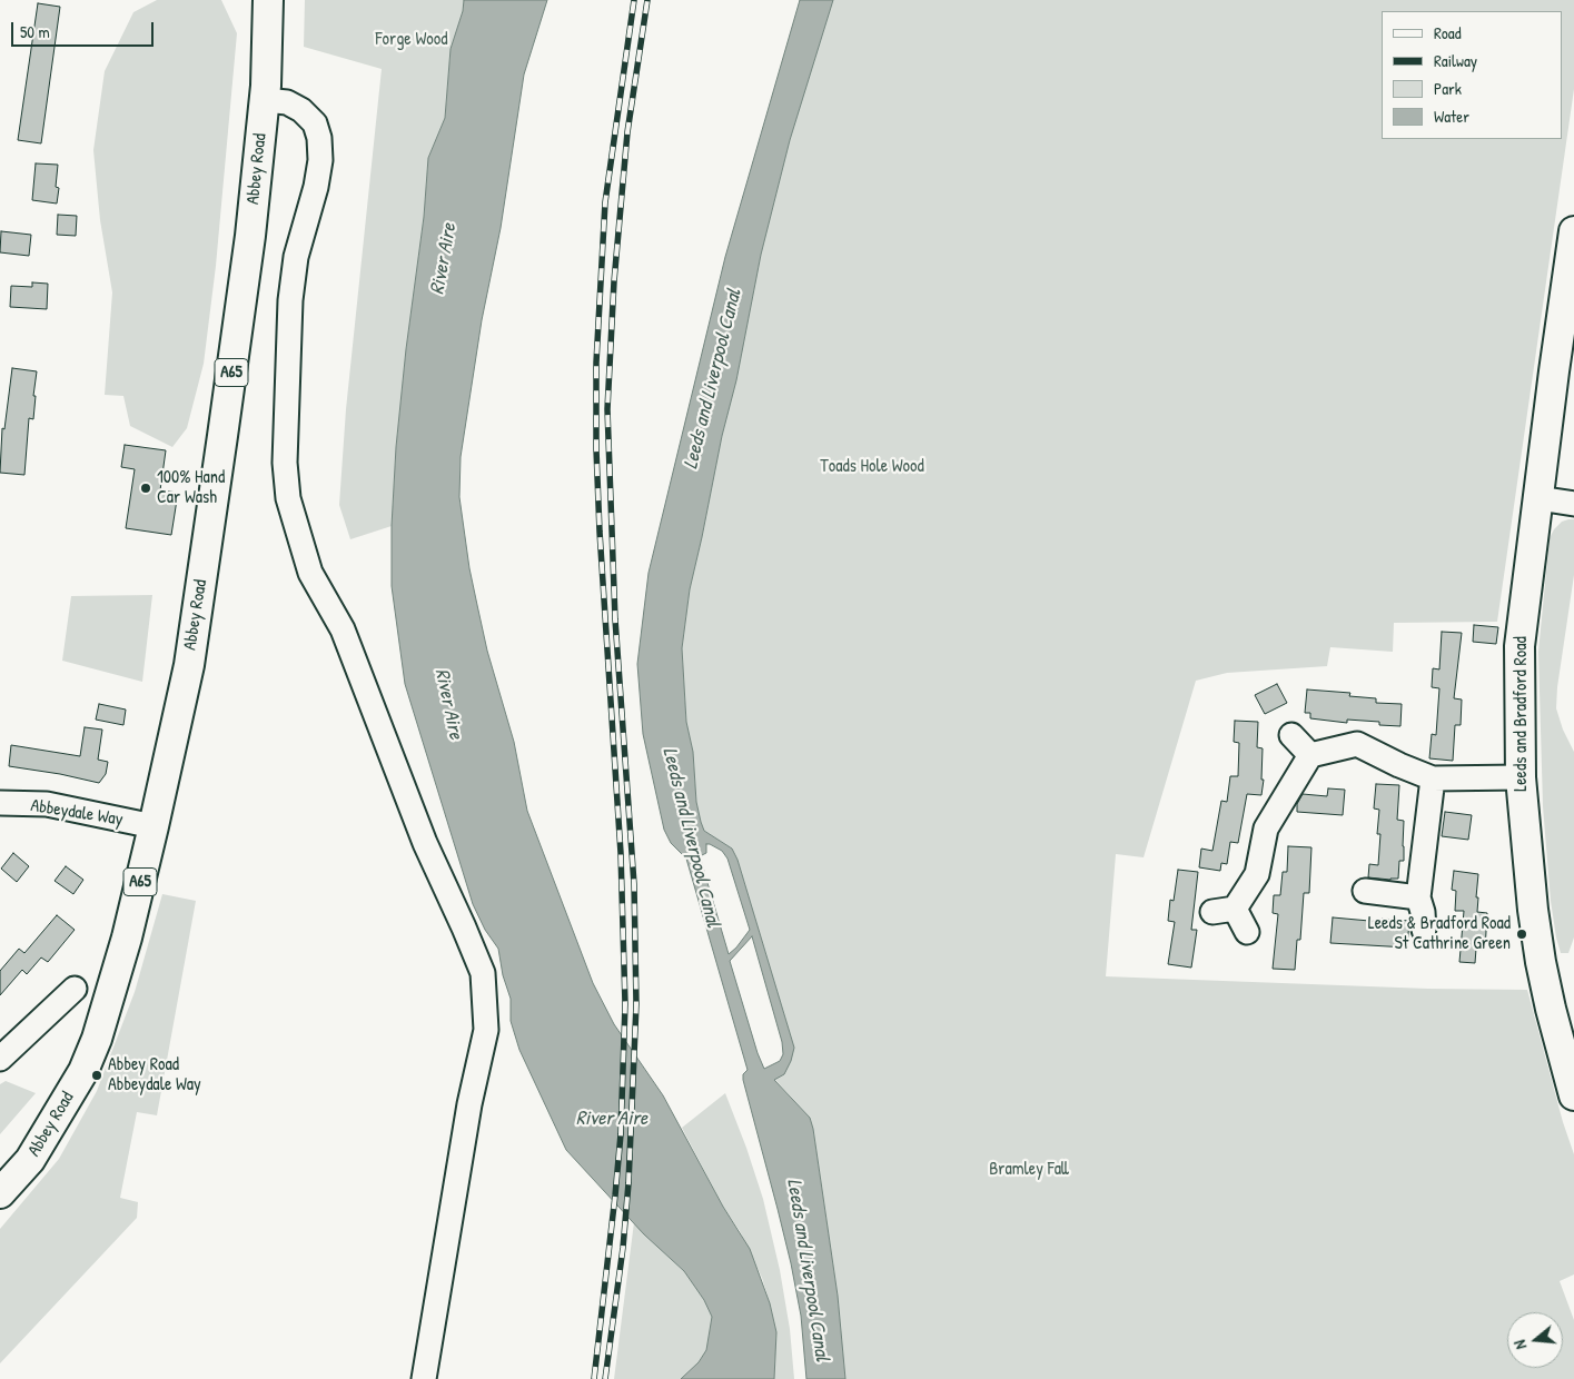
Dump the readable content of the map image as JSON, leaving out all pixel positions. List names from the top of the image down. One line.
{"streets":{"main road":["Abbey Road","A65","Leeds and Bradford Road"],"street":["Abbeydale Way"]},"crossings":[["Abbey Road","Abbeydale Way"]],"water":["River Aire","Leeds and Liverpool Canal"],"parks":["Forge Wood","Toads Hole Wood","Bramley Fall"],"places":["100% Hand Car Wash","Leeds & Bradford Road St Cathrine Green","Abbey Road Abbeydale Way"],"legend":["Road","Railway","Park","Water"],"scale_bar":"50 m","north":"left"}
